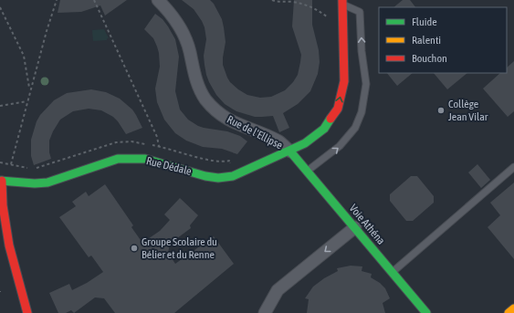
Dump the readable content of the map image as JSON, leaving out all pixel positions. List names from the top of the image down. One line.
{"streets":{"street":["Rue de l'Ellipse","Rue Dédale","Voie Athéna"]},"crossings":[["Rue de l'Ellipse","Rue Dédale"],["Rue de l'Ellipse","Voie Athéna"],["Rue Dédale","Voie Athéna"]],"places":["Collège Jean Vilar","Groupe Scolaire du Bélier et du Renne"],"legend":["Fluide","Ralenti","Bouchon"]}
